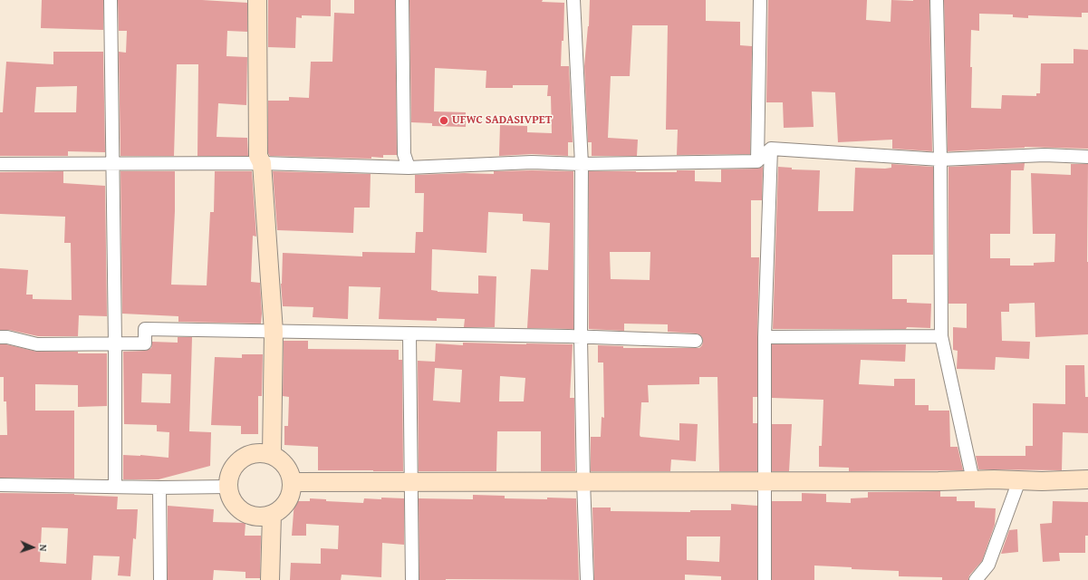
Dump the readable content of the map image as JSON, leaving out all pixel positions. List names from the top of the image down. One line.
{"places":["UFWC SADASIVPET"],"north":"right"}
